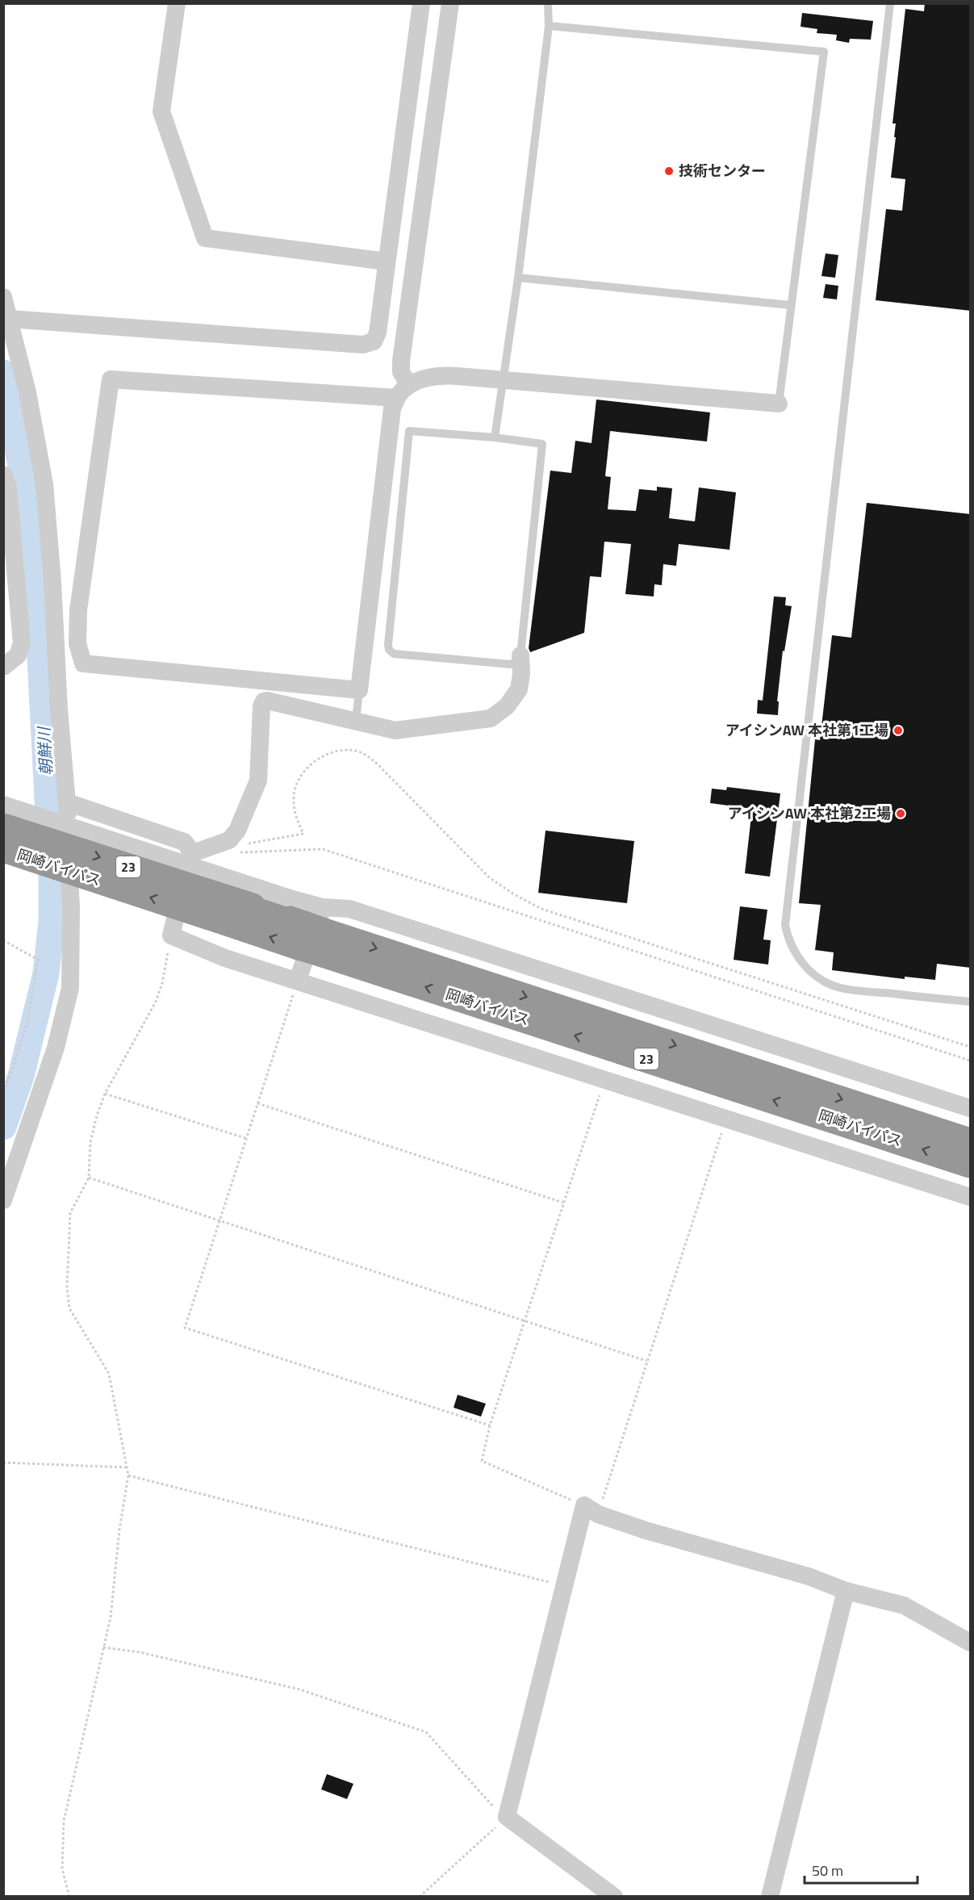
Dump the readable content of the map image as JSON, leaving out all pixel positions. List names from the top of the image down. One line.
{"streets":{"highway":["23","岡崎バイパス"]},"water":["朝鮮川"],"places":["技術センター","アイシンAW 本社第1工場","アイシンAW 本社第2工場"],"scale_bar":"50 m"}
